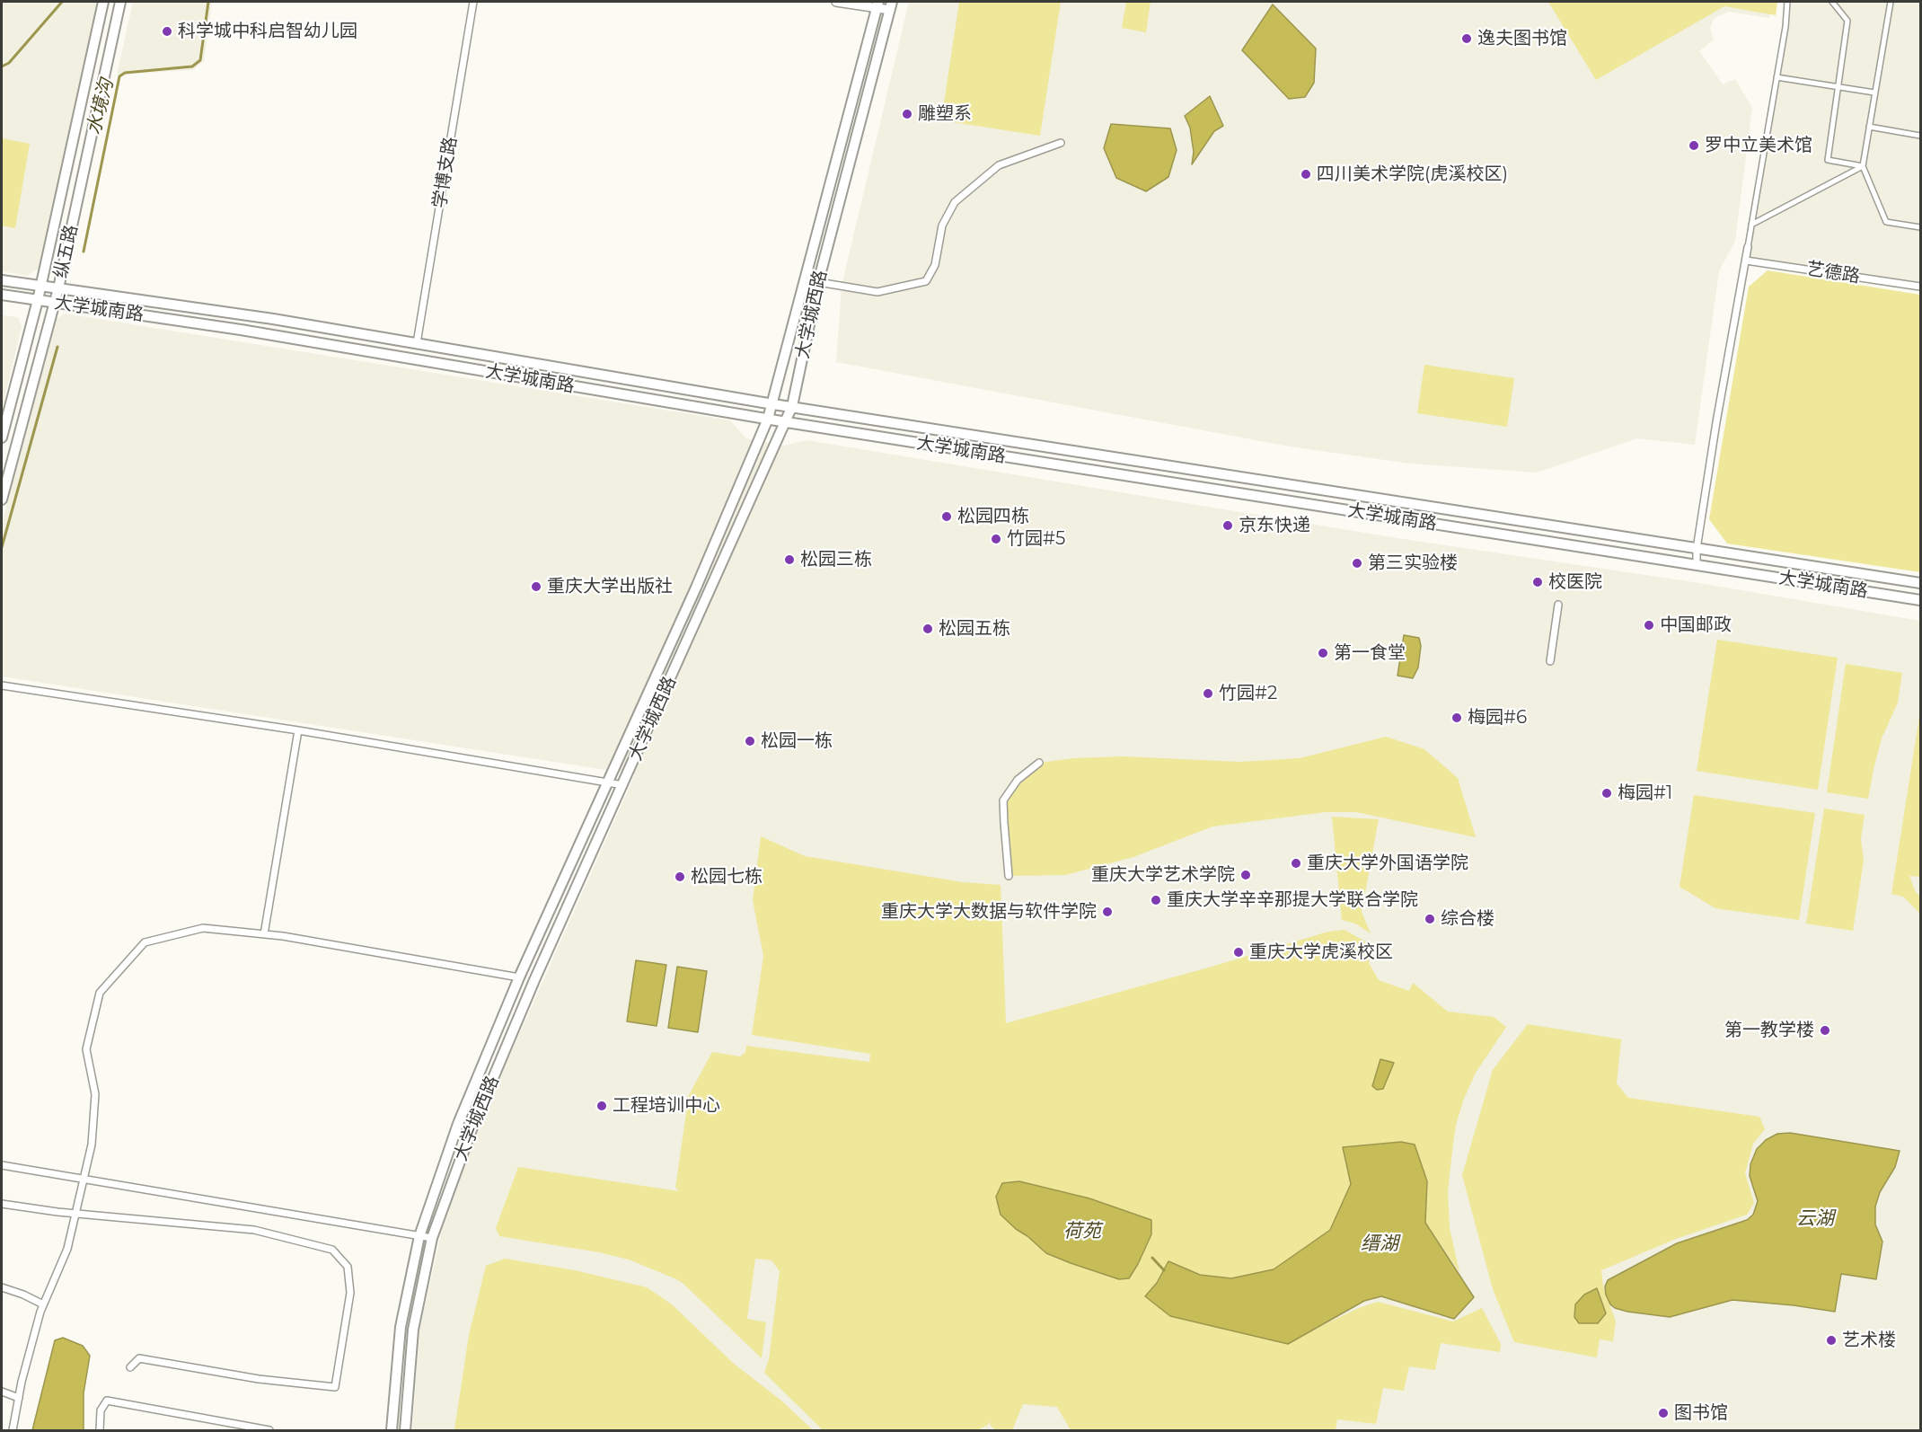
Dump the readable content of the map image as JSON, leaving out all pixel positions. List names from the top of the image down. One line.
{"streets":{"main road":["纵五路","大学城南路","大学城西路"],"street":["学博支路","艺德路"]},"crossings":[["学博支路","大学城南路"],["纵五路","大学城南路"],["大学城南路","大学城西路"]],"water":["水境沟","云湖","荷苑","缙湖"],"places":["科学城中科启智幼儿园","逸夫图书馆","雕塑系","罗中立美术馆","四川美术学院(虎溪校区)","松园四栋","京东快递","竹园#5","松园三栋","第三实验楼","校医院","重庆大学出版社","中国邮政","松园五栋","第一食堂","竹园#2","梅园#6","松园一栋","梅园#1","重庆大学外国语学院","重庆大学艺术学院","松园七栋","重庆大学辛辛那提大学联合学院","重庆大学大数据与软件学院","综合楼","重庆大学虎溪校区","第一教学楼","工程培训中心","艺术楼","图书馆"]}
